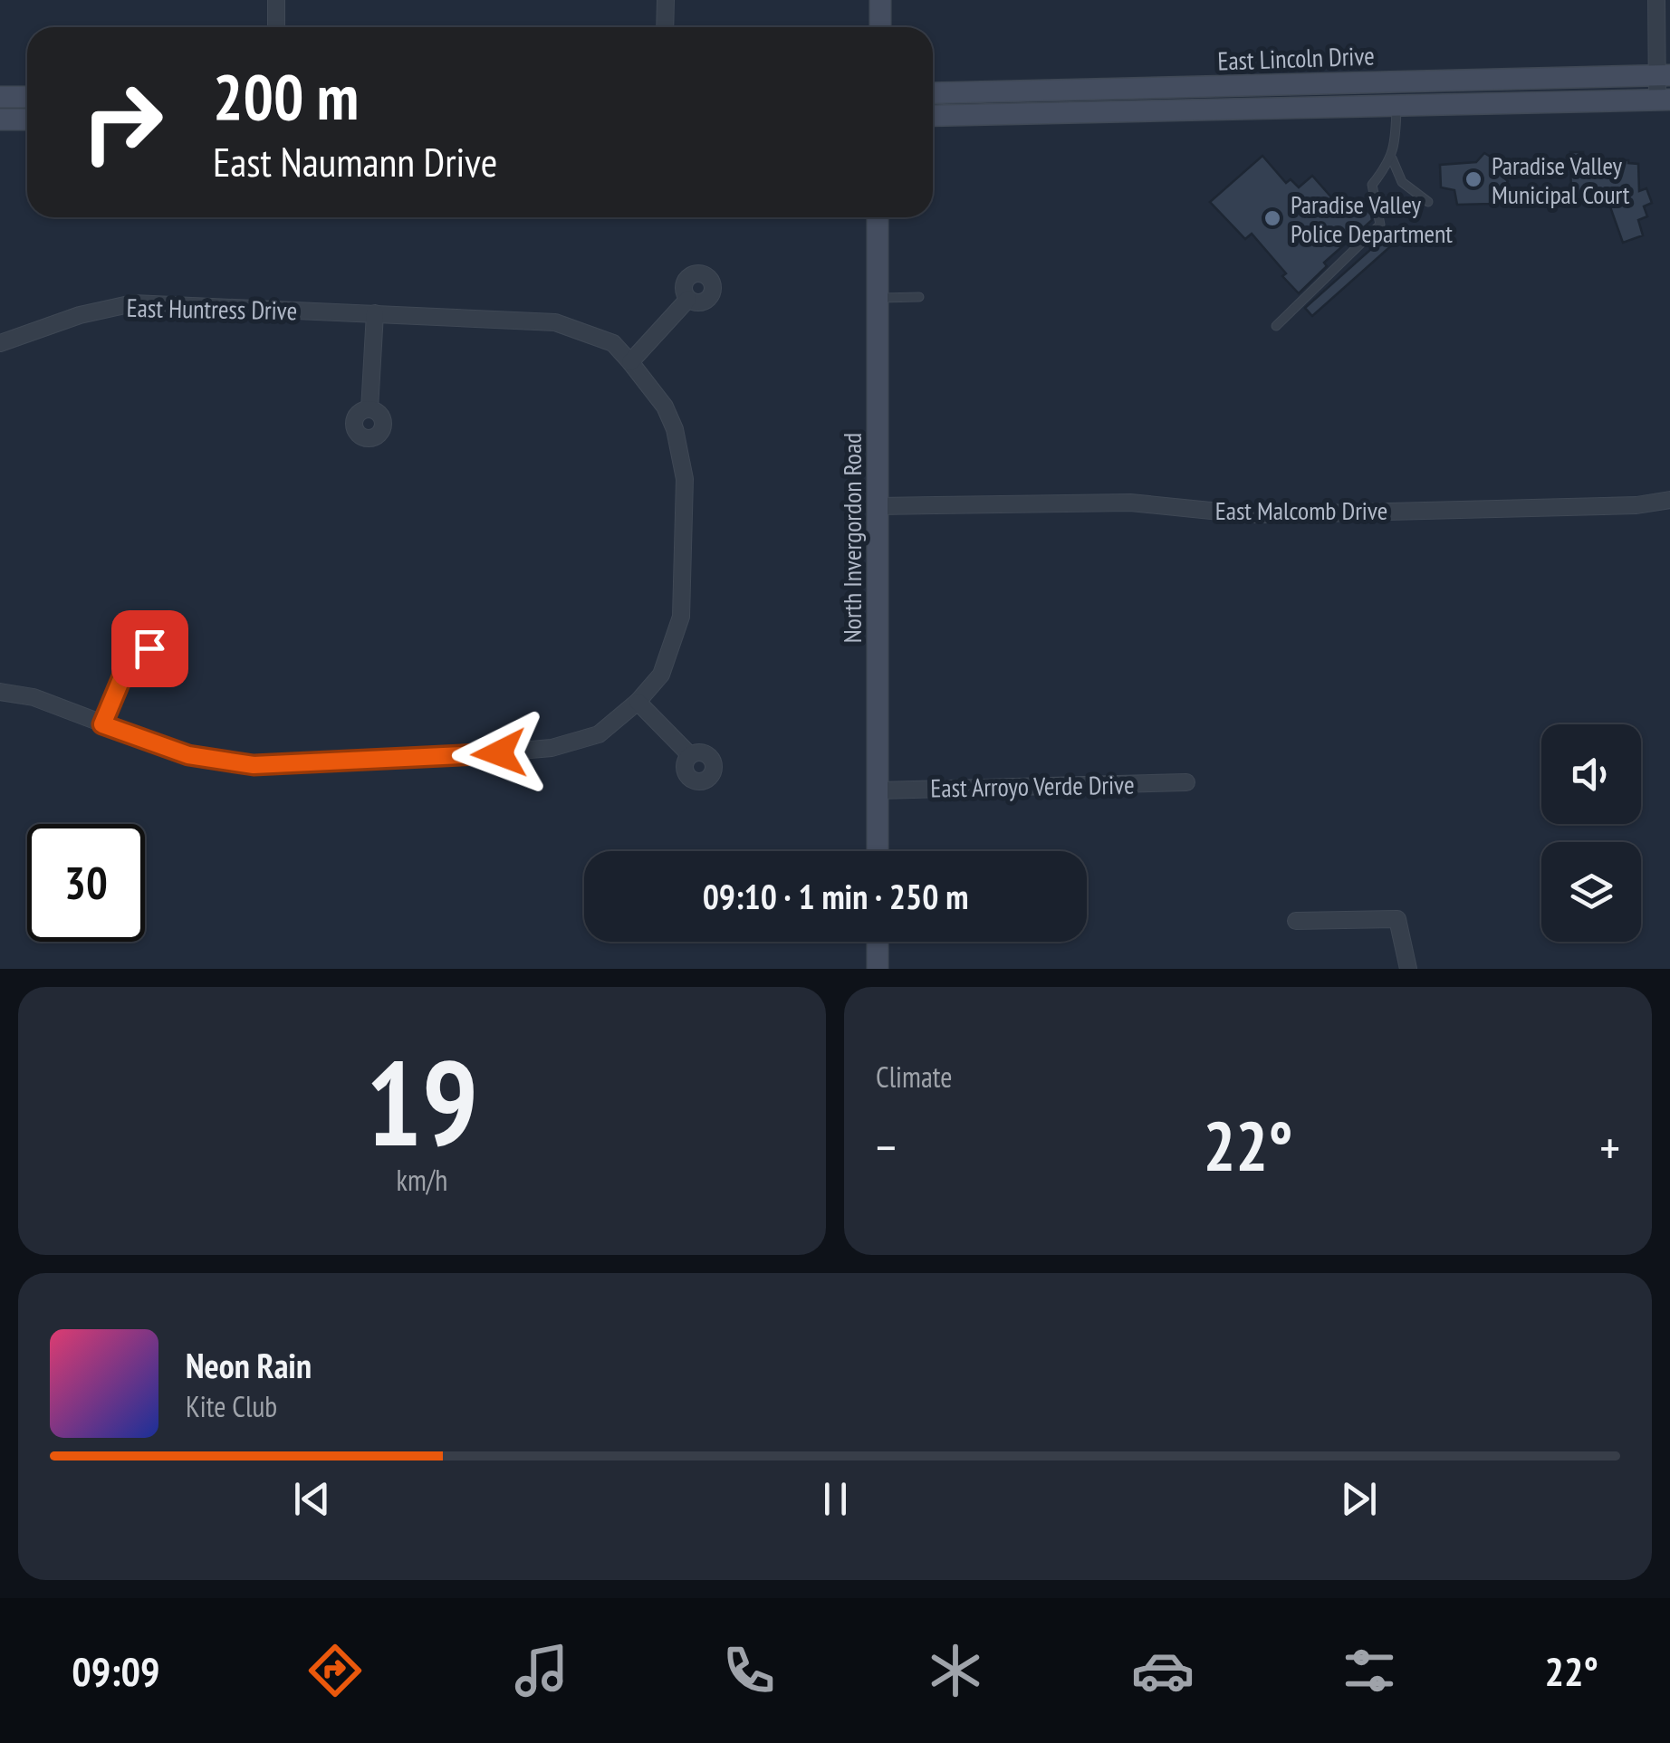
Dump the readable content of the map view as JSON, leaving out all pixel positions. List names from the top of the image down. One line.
{"streets":{"main road":["East Lincoln Drive","North Invergordon Road"],"street":["East Huntress Drive","East Malcomb Drive","East Arroyo Verde Drive"]},"crossings":[["East Malcomb Drive","North Invergordon Road"],["North Invergordon Road","East Arroyo Verde Drive"]],"places":["Paradise Valley Municipal Court","Paradise Valley Police Department"],"page":{"turn":["200 m","East Naumann Drive"],"limit":"30","trip":"09:10 · 1 min · 250 m","tile":[["19","km/h"],"Climate"],"heat":["−","22°","+"],"song":["Neon Rain","Kite Club"],"tabs":["09:09","22°"]}}
